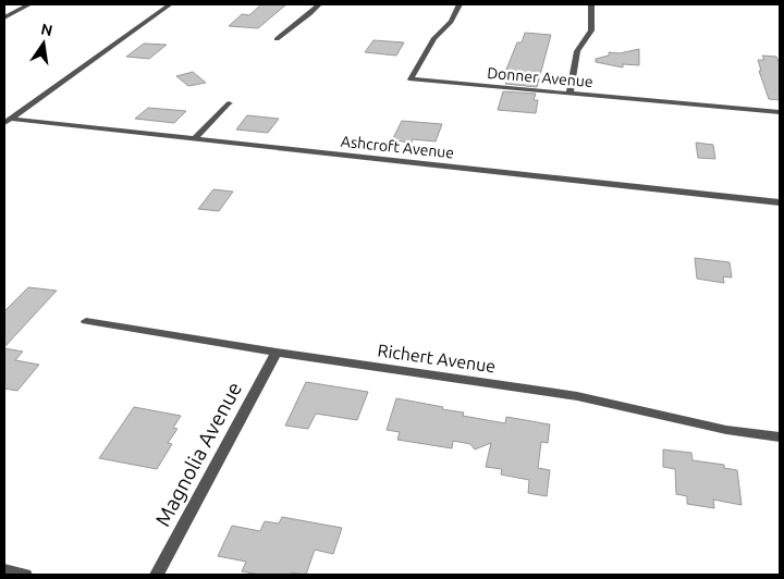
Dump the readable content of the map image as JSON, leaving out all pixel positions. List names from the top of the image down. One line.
{"streets":{"street":["Donner Avenue","Ashcroft Avenue","Richert Avenue","Magnolia Avenue"]},"crossings":[["Richert Avenue","Magnolia Avenue"]],"north":"top"}
